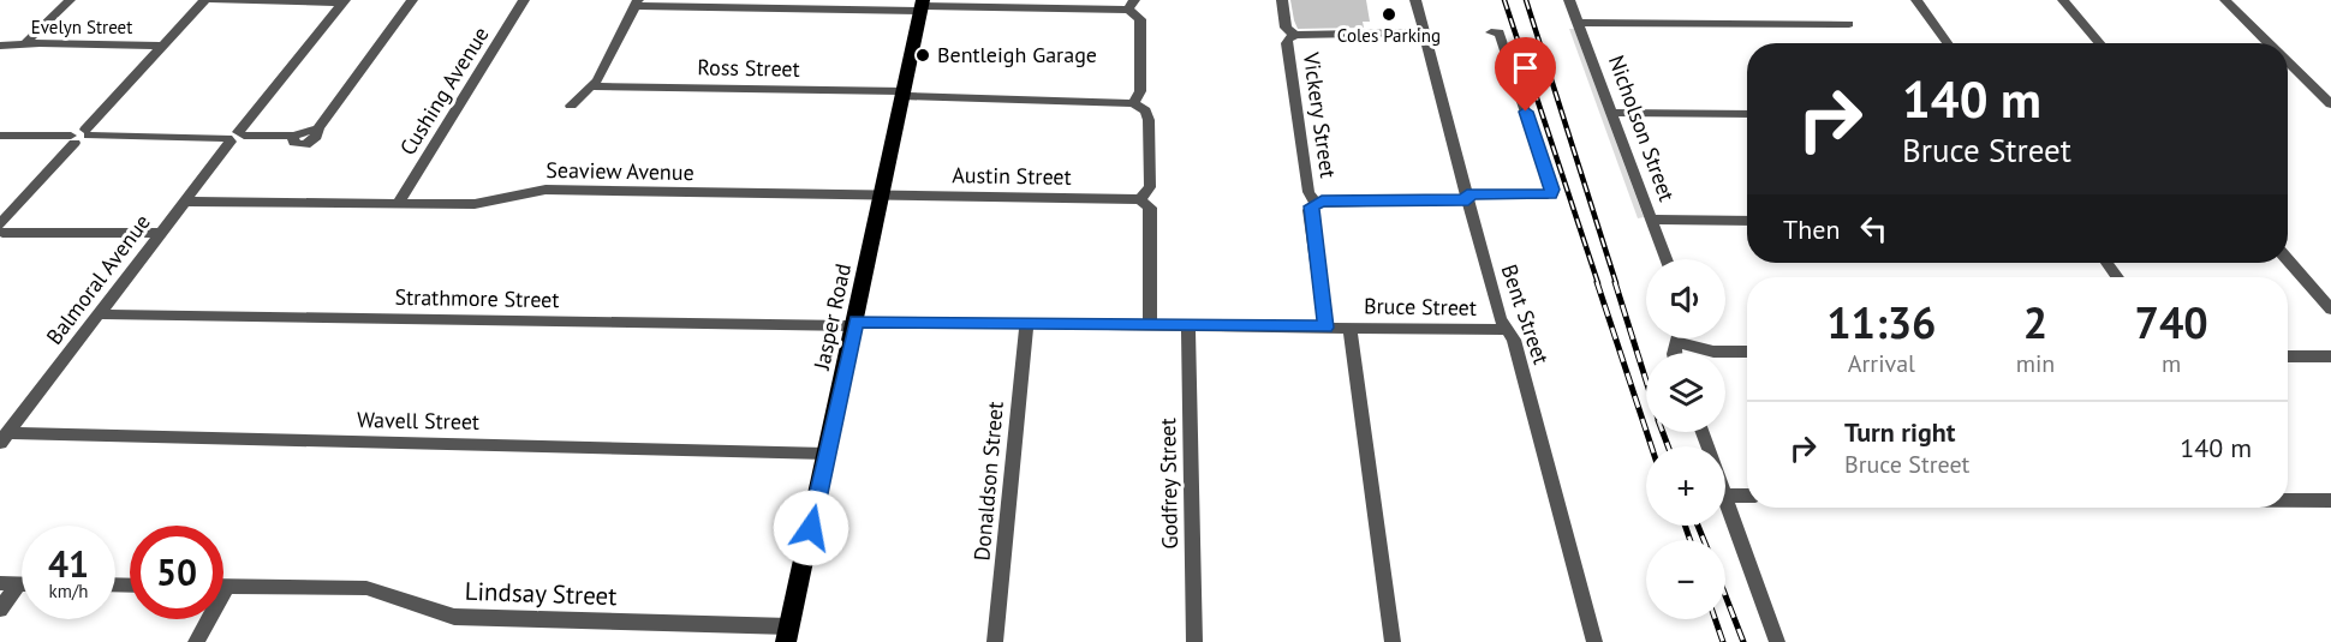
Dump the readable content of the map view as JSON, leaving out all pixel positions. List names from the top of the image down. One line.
{"streets":{"main road":["Jasper Road"],"street":["Evelyn Street","Ross Street","Cushing Avenue","Vickery Street","Nicholson Street","Seaview Avenue","Austin Street","Balmoral Avenue","Strathmore Street","Bruce Street","Bent Street","Wavell Street","Donaldson Street","Godfrey Street","Lindsay Street"]},"crossings":[["Ross Street","Jasper Road"],["Cushing Avenue","Seaview Avenue"],["Vickery Street","Bruce Street"],["Seaview Avenue","Austin Street"],["Seaview Avenue","Balmoral Avenue"],["Seaview Avenue","Jasper Road"],["Austin Street","Jasper Road"],["Balmoral Avenue","Strathmore Street"],["Balmoral Avenue","Wavell Street"],["Strathmore Street","Bruce Street"],["Strathmore Street","Jasper Road"],["Bruce Street","Bent Street"],["Bruce Street","Jasper Road"],["Bruce Street","Donaldson Street"],["Bruce Street","Godfrey Street"],["Jasper Road","Wavell Street"],["Jasper Road","Lindsay Street"]],"places":["Coles Parking","Bentleigh Garage"],"page":{"turn":["140 m","Bruce Street"],"then":"Then","map_buttons":["+","−"],"eta":["11:36","Arrival","2","min","740","m"],"list":[{"name":"Turn right","note":"Bruce Street","value":"140 m"}],"speed":"41 km/h","limit":"50"}}
